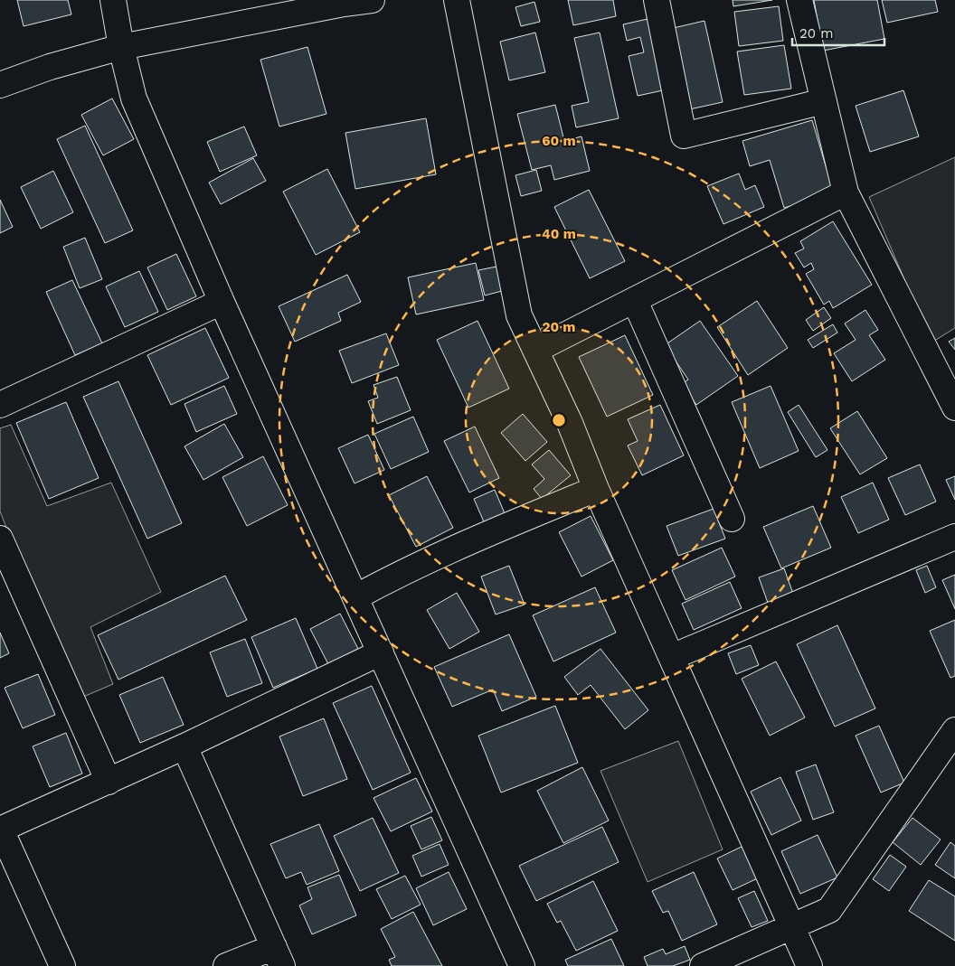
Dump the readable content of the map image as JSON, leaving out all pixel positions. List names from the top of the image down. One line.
{"scale_bar":"20 m","rings":["60 m","40 m","20 m"]}
